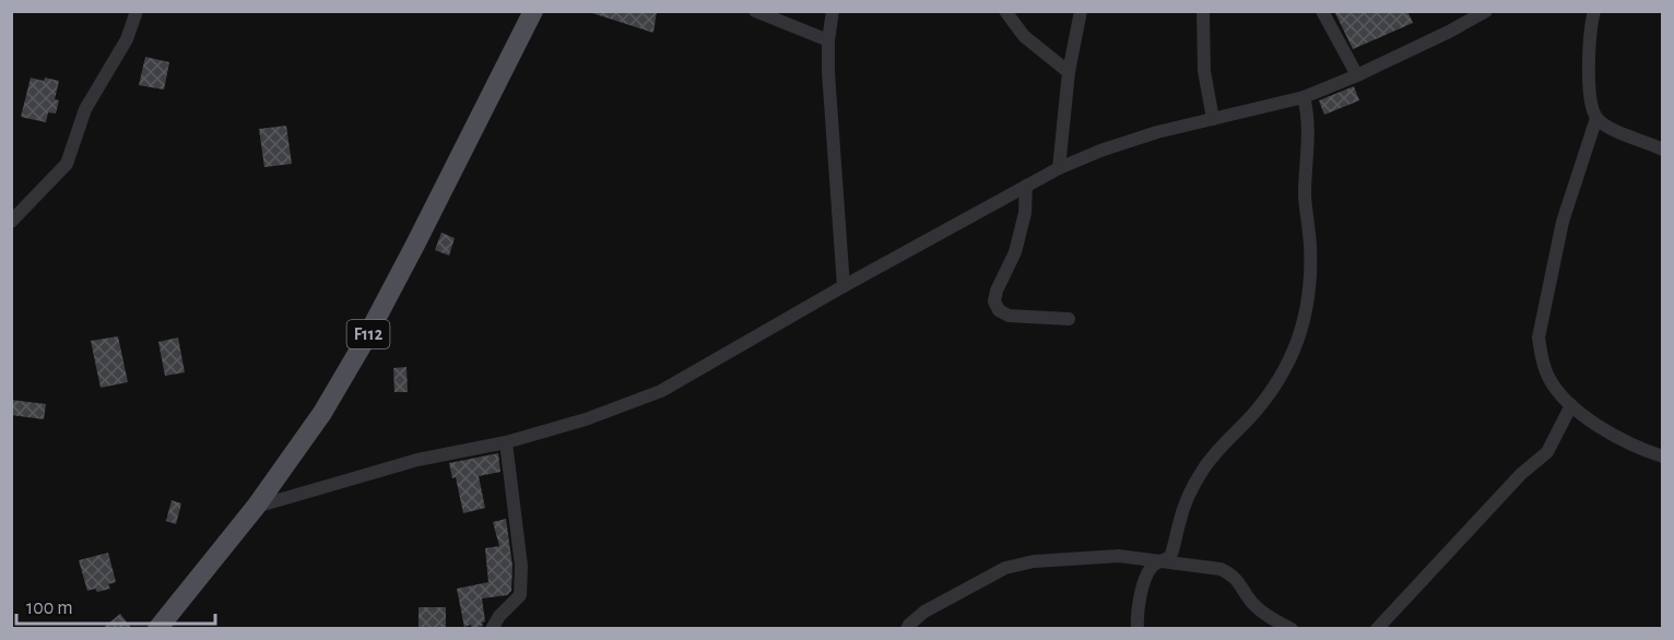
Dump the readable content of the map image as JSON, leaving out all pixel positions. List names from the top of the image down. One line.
{"streets":{"main road":["F112"]},"scale_bar":"100 m"}
